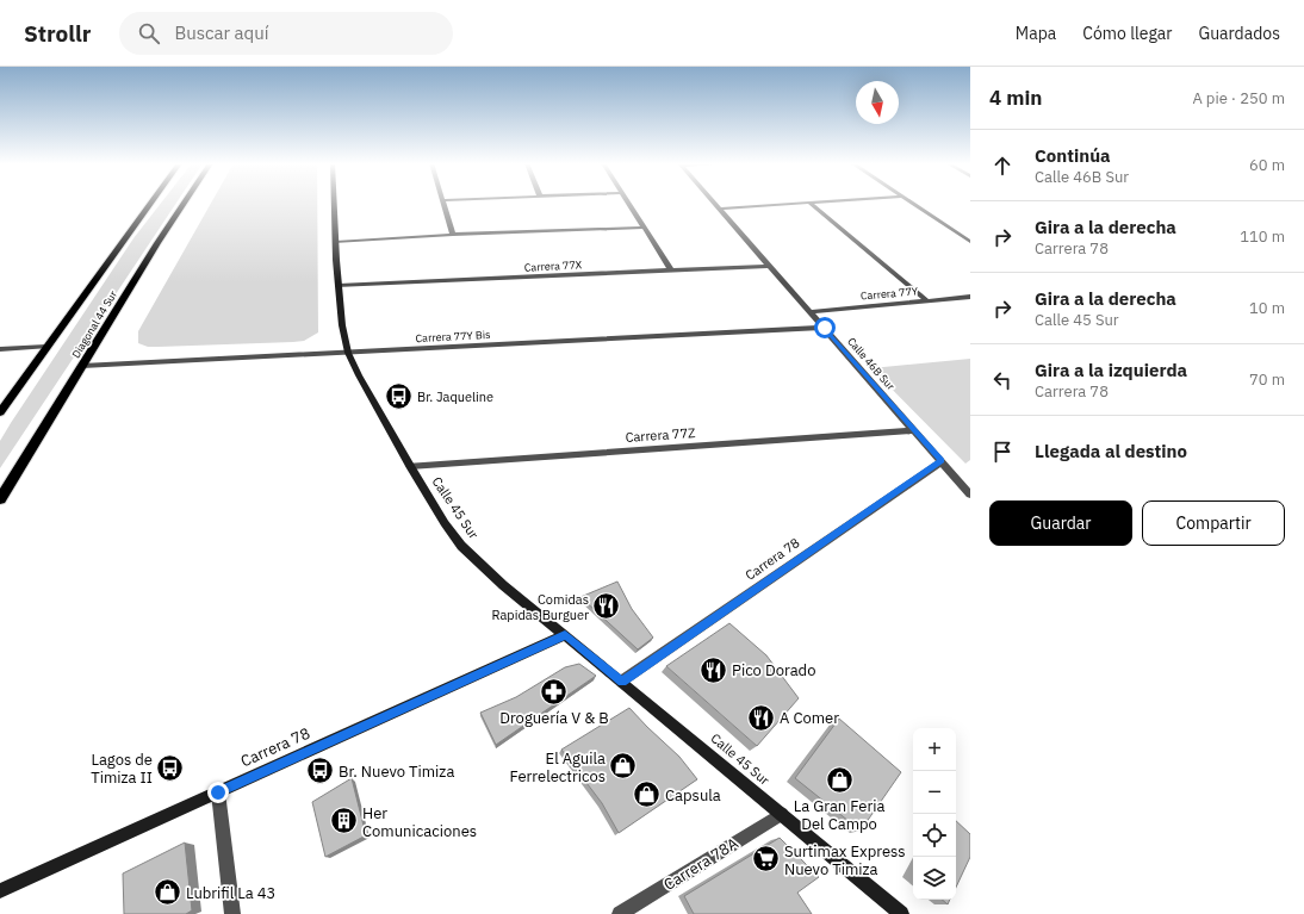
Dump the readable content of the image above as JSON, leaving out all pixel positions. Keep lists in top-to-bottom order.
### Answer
{
  "streets": {
    "main road": ["Diagonal 44 Sur"],
    "street": [
      "Carrera 77X",
      "Carrera 77Y",
      "Carrera 77Y Bis",
      "Calle 46B Sur",
      "Carrera 77Z",
      "Calle 45 Sur",
      "Carrera 78",
      "Carrera 78A"
    ]
  },
  "crossings": [
    ["Carrera 77X", "Calle 46B Sur"],
    ["Carrera 77X", "Calle 45 Sur"],
    ["Carrera 77Y", "Calle 46B Sur"],
    ["Diagonal 44 Sur", "Carrera 77Y Bis"],
    ["Carrera 77Y Bis", "Calle 46B Sur"],
    ["Carrera 77Y Bis", "Calle 45 Sur"],
    ["Calle 46B Sur", "Carrera 77Z"],
    ["Calle 46B Sur", "Carrera 78"],
    ["Carrera 77Z", "Calle 45 Sur"],
    ["Calle 45 Sur", "Carrera 78"],
    ["Calle 45 Sur", "Carrera 78A"]
  ],
  "places": {
    "bus stop": ["Br. Jaqueline", "Lagos de Timiza II", "Br. Nuevo Timiza"],
    "restaurant": ["Comidas Rapidas Burguer", "Pico Dorado", "A Comer"],
    "pharmacy": ["Droguería V & B"],
    "shop": [
      "El Aguila Ferrelectricos",
      "La Gran Feria Del Campo",
      "Capsula",
      "Lubrifil La 43"
    ],
    "building": ["Her Comunicaciones"],
    "supermarket": ["Surtimax Express Nuevo Timiza"]
  },
  "north": "bottom",
  "page": {
    "header": "Strollr",
    "search": "Buscar aquí",
    "nav": ["Mapa", "Cómo llegar", "Guardados"],
    "heading": ["4 min", "A pie · 250 m"],
    "list": [
      ["Continúa", "Calle 46B Sur", "60 m"],
      ["Gira a la derecha", "Carrera 78", "110 m"],
      ["Gira a la derecha", "Calle 45 Sur", "10 m"],
      ["Gira a la izquierda", "Carrera 78", "70 m"],
      "Llegada al destino"
    ],
    "buttons": ["Guardar", "Compartir"],
    "map_buttons": ["+", "−"]
  }
}
